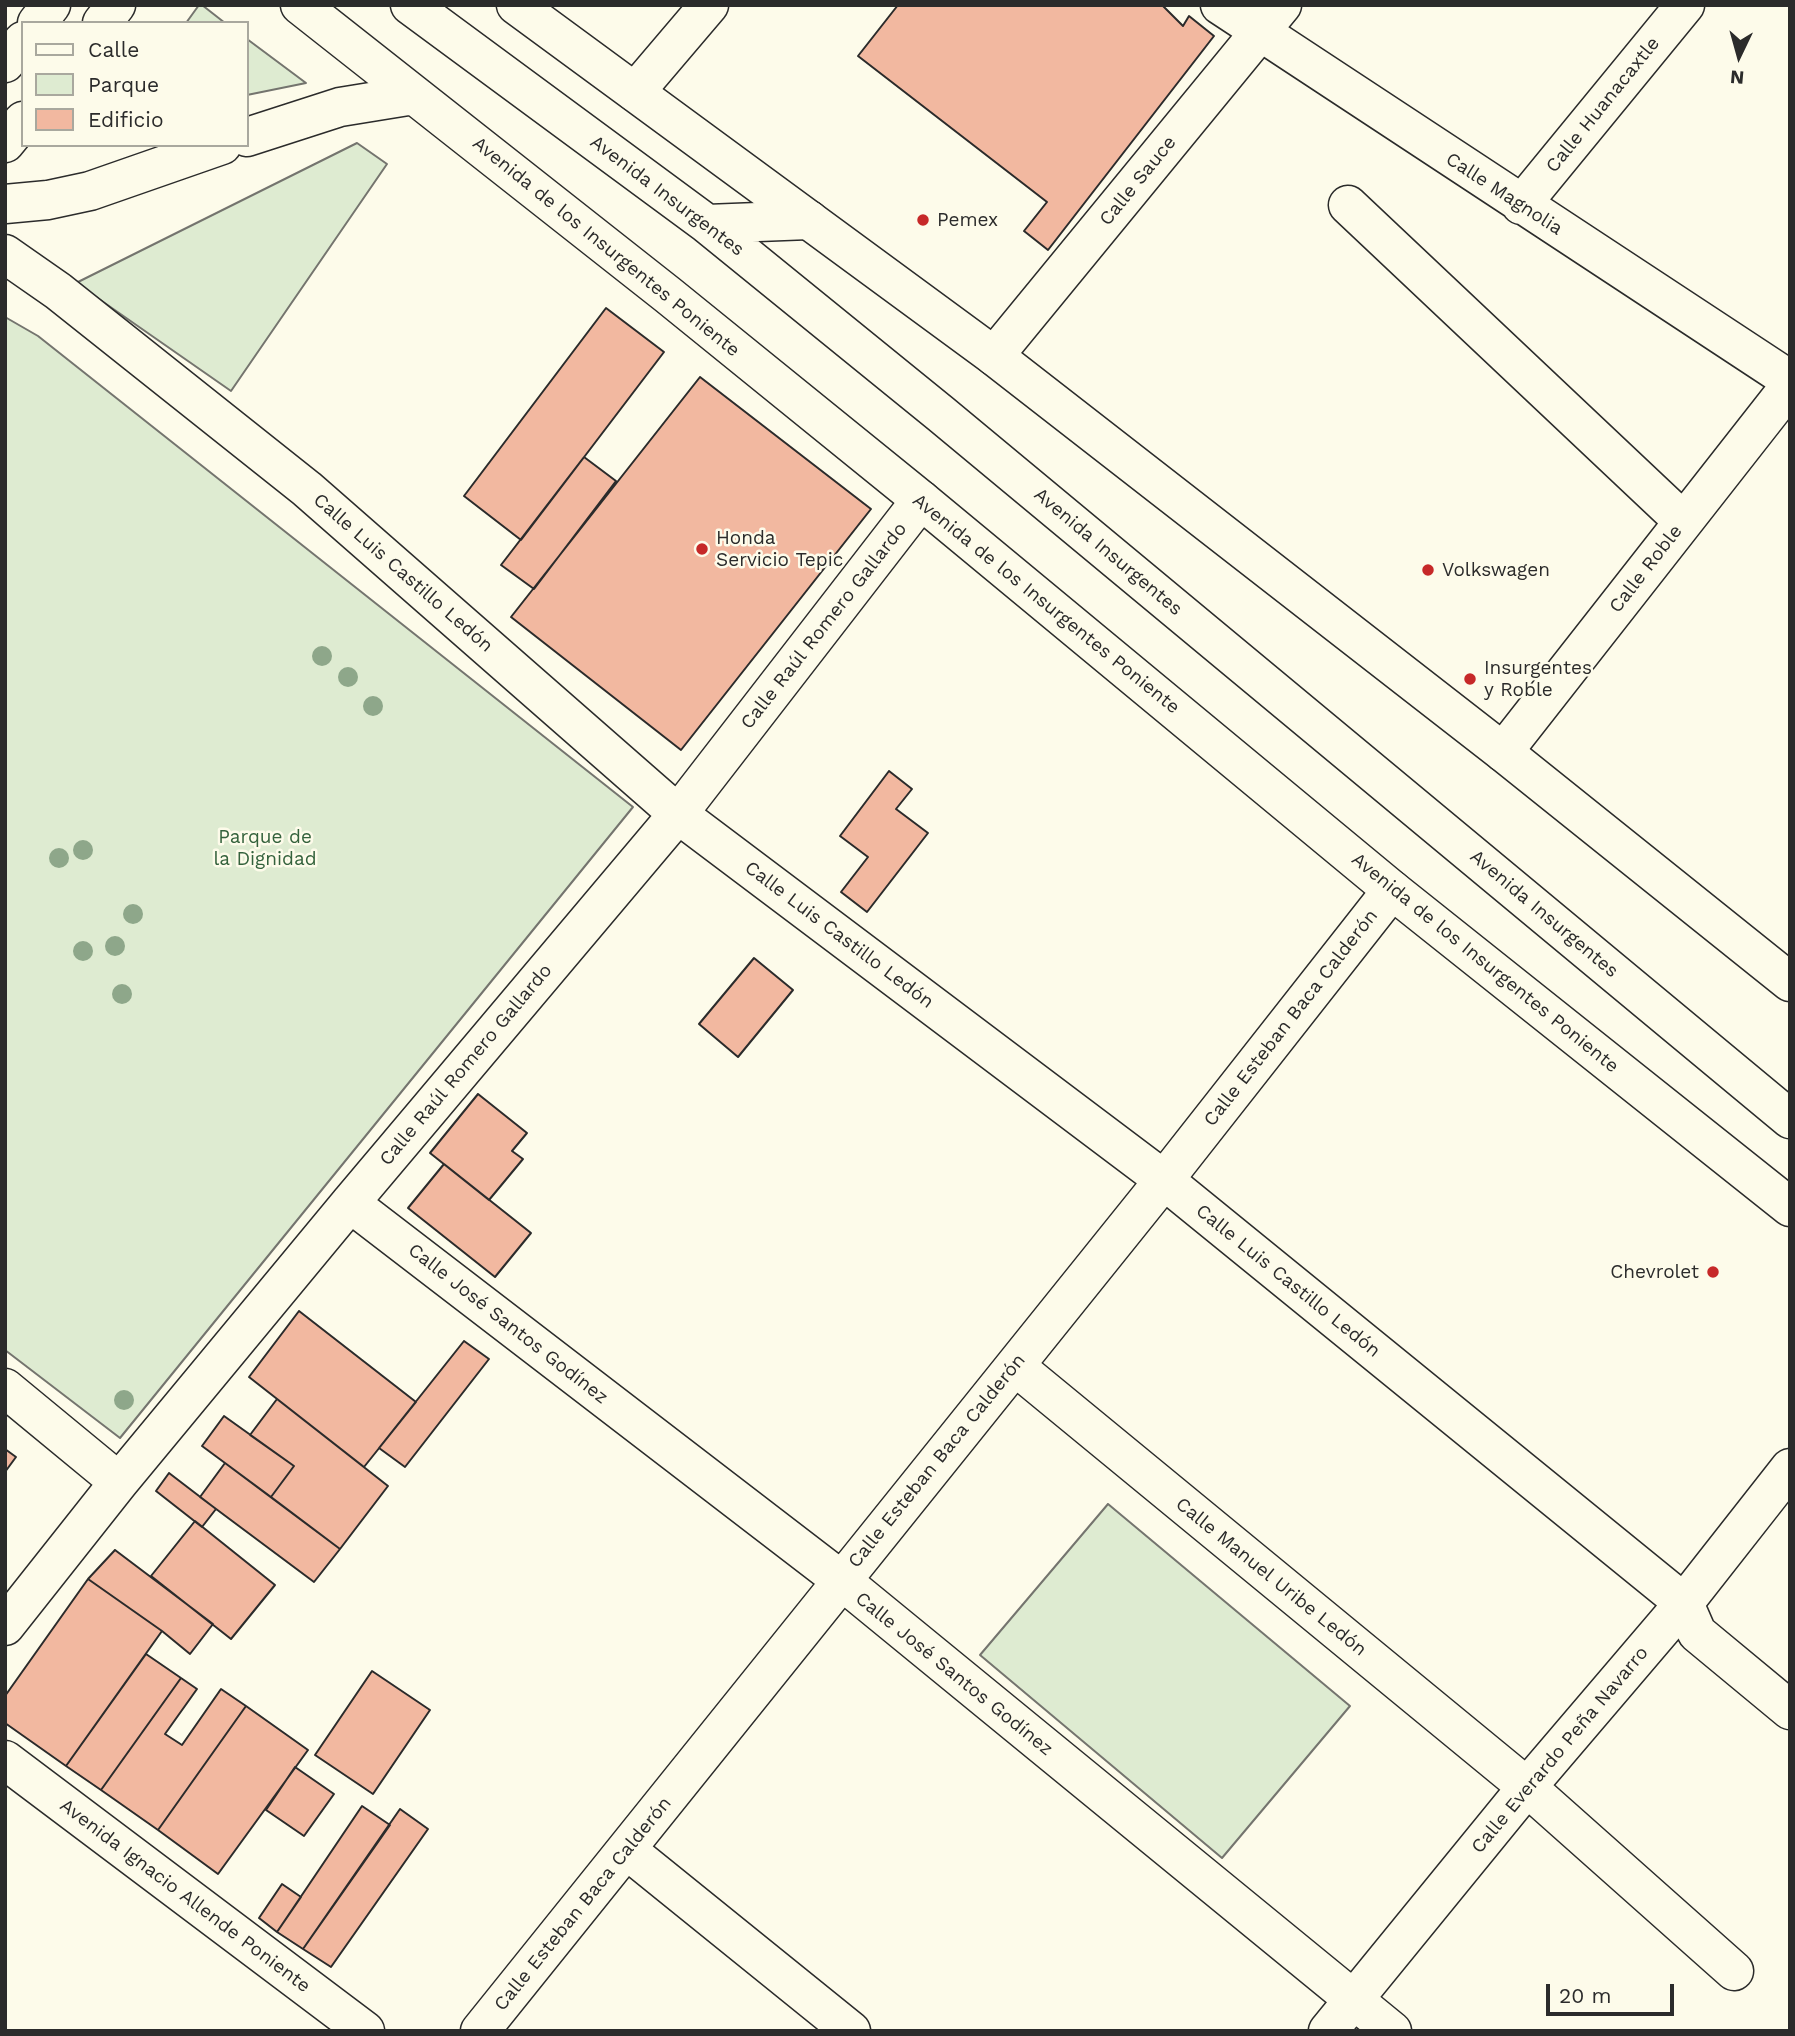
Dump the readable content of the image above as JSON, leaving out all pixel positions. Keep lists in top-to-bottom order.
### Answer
{
  "streets": {
    "main road": [
      "Calle Huanacaxtle",
      "Calle Sauce",
      "Calle Magnolia",
      "Avenida Insurgentes",
      "Avenida de los Insurgentes Poniente",
      "Calle Roble",
      "Calle Luis Castillo Ledón",
      "Calle Raúl Romero Gallardo",
      "Calle Esteban Baca Calderón",
      "Calle José Santos Godínez",
      "Calle Manuel Uribe Ledón",
      "Calle Everardo Peña Navarro",
      "Avenida Ignacio Allende Poniente"
    ]
  },
  "crossings": [
    ["Calle Huanacaxtle", "Calle Magnolia"],
    ["Calle Sauce", "Calle Magnolia"],
    ["Avenida de los Insurgentes Poniente", "Calle Raúl Romero Gallardo"],
    ["Avenida de los Insurgentes Poniente", "Calle Esteban Baca Calderón"],
    ["Calle Luis Castillo Ledón", "Calle Raúl Romero Gallardo"],
    ["Calle Luis Castillo Ledón", "Calle Esteban Baca Calderón"],
    ["Calle Luis Castillo Ledón", "Calle Everardo Peña Navarro"],
    ["Calle Raúl Romero Gallardo", "Calle José Santos Godínez"],
    ["Calle Esteban Baca Calderón", "Calle José Santos Godínez"],
    ["Calle Esteban Baca Calderón", "Calle Manuel Uribe Ledón"],
    ["Calle José Santos Godínez", "Calle Everardo Peña Navarro"],
    ["Calle Manuel Uribe Ledón", "Calle Everardo Peña Navarro"]
  ],
  "parks": ["Parque de la Dignidad"],
  "places": [
    "Pemex",
    "Honda Servicio Tepic",
    "Volkswagen",
    "Insurgentes y Roble",
    "Chevrolet"
  ],
  "legend": ["Calle", "Parque", "Edificio"],
  "scale_bar": "20 m",
  "north": "bottom"
}
